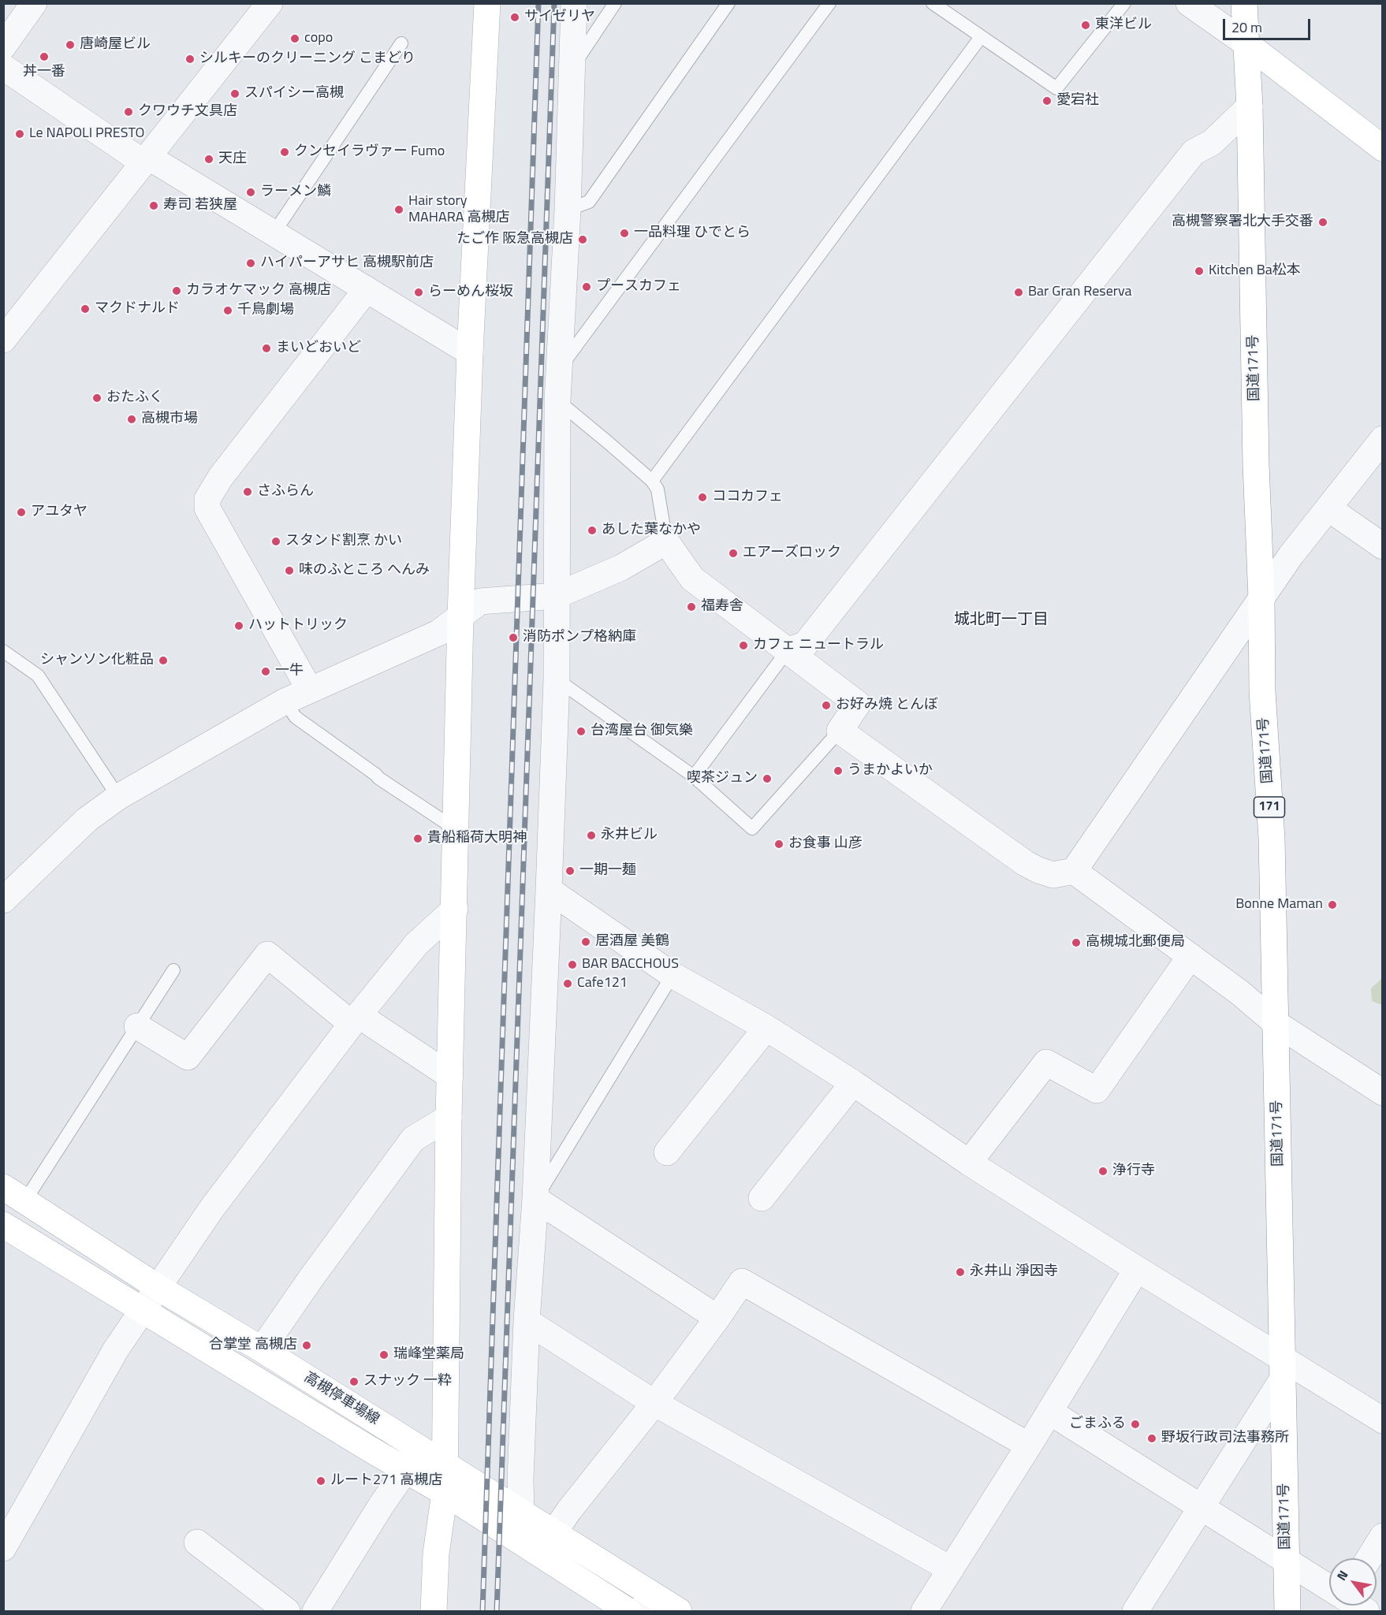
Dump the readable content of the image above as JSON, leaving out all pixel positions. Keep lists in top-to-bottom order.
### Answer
{
  "streets": {
    "main road": ["国道171号", "171", "高槻停車場線"]
  },
  "districts": ["城北町一丁目"],
  "places": [
    "サイゼリヤ",
    "東洋ビル",
    "copo",
    "唐崎屋ビル",
    "丼一番",
    "シルキーのクリーニング こまどり",
    "スパイシー高槻",
    "愛宕社",
    "クワウチ文具店",
    "Le NAPOLI PRESTO",
    "クンセイラヴァー Fumo",
    "天庄",
    "ラーメン鱗",
    "寿司 若狭屋",
    "Hair story MAHARA 高槻店",
    "高槻警察署北大手交番",
    "一品料理 ひでとら",
    "たご作 阪急高槻店",
    "ハイパーアサヒ 高槻駅前店",
    "Kitchen Ba松本",
    "プースカフェ",
    "カラオケマック 高槻店",
    "らーめん桜坂",
    "Bar Gran Reserva",
    "マクドナルド",
    "千鳥劇場",
    "まいどおいど",
    "おたふく",
    "高槻市場",
    "さふらん",
    "ココカフェ",
    "アユタヤ",
    "あした葉なかや",
    "スタンド割烹 かい",
    "エアーズロック",
    "味のふところ へんみ",
    "福寿舎",
    "ハットトリック",
    "消防ポンプ格納庫",
    "カフェ ニュートラル",
    "シャンソン化粧品",
    "一牛",
    "お好み焼 とんぼ",
    "台湾屋台 御気樂",
    "うまかよいか",
    "喫茶ジュン",
    "永井ビル",
    "貴船稲荷大明神",
    "お食事 山彦",
    "一期一麺",
    "Bonne Maman",
    "居酒屋 美鶴",
    "高槻城北郵便局",
    "BAR BACCHOUS",
    "Cafe121",
    "浄行寺",
    "永井山 淨因寺",
    "合掌堂 高槻店",
    "瑞峰堂薬局",
    "スナック 一粋",
    "ごまふる",
    "野坂行政司法事務所",
    "ルート271 高槻店"
  ],
  "scale_bar": "20 m",
  "north": "top left"
}
